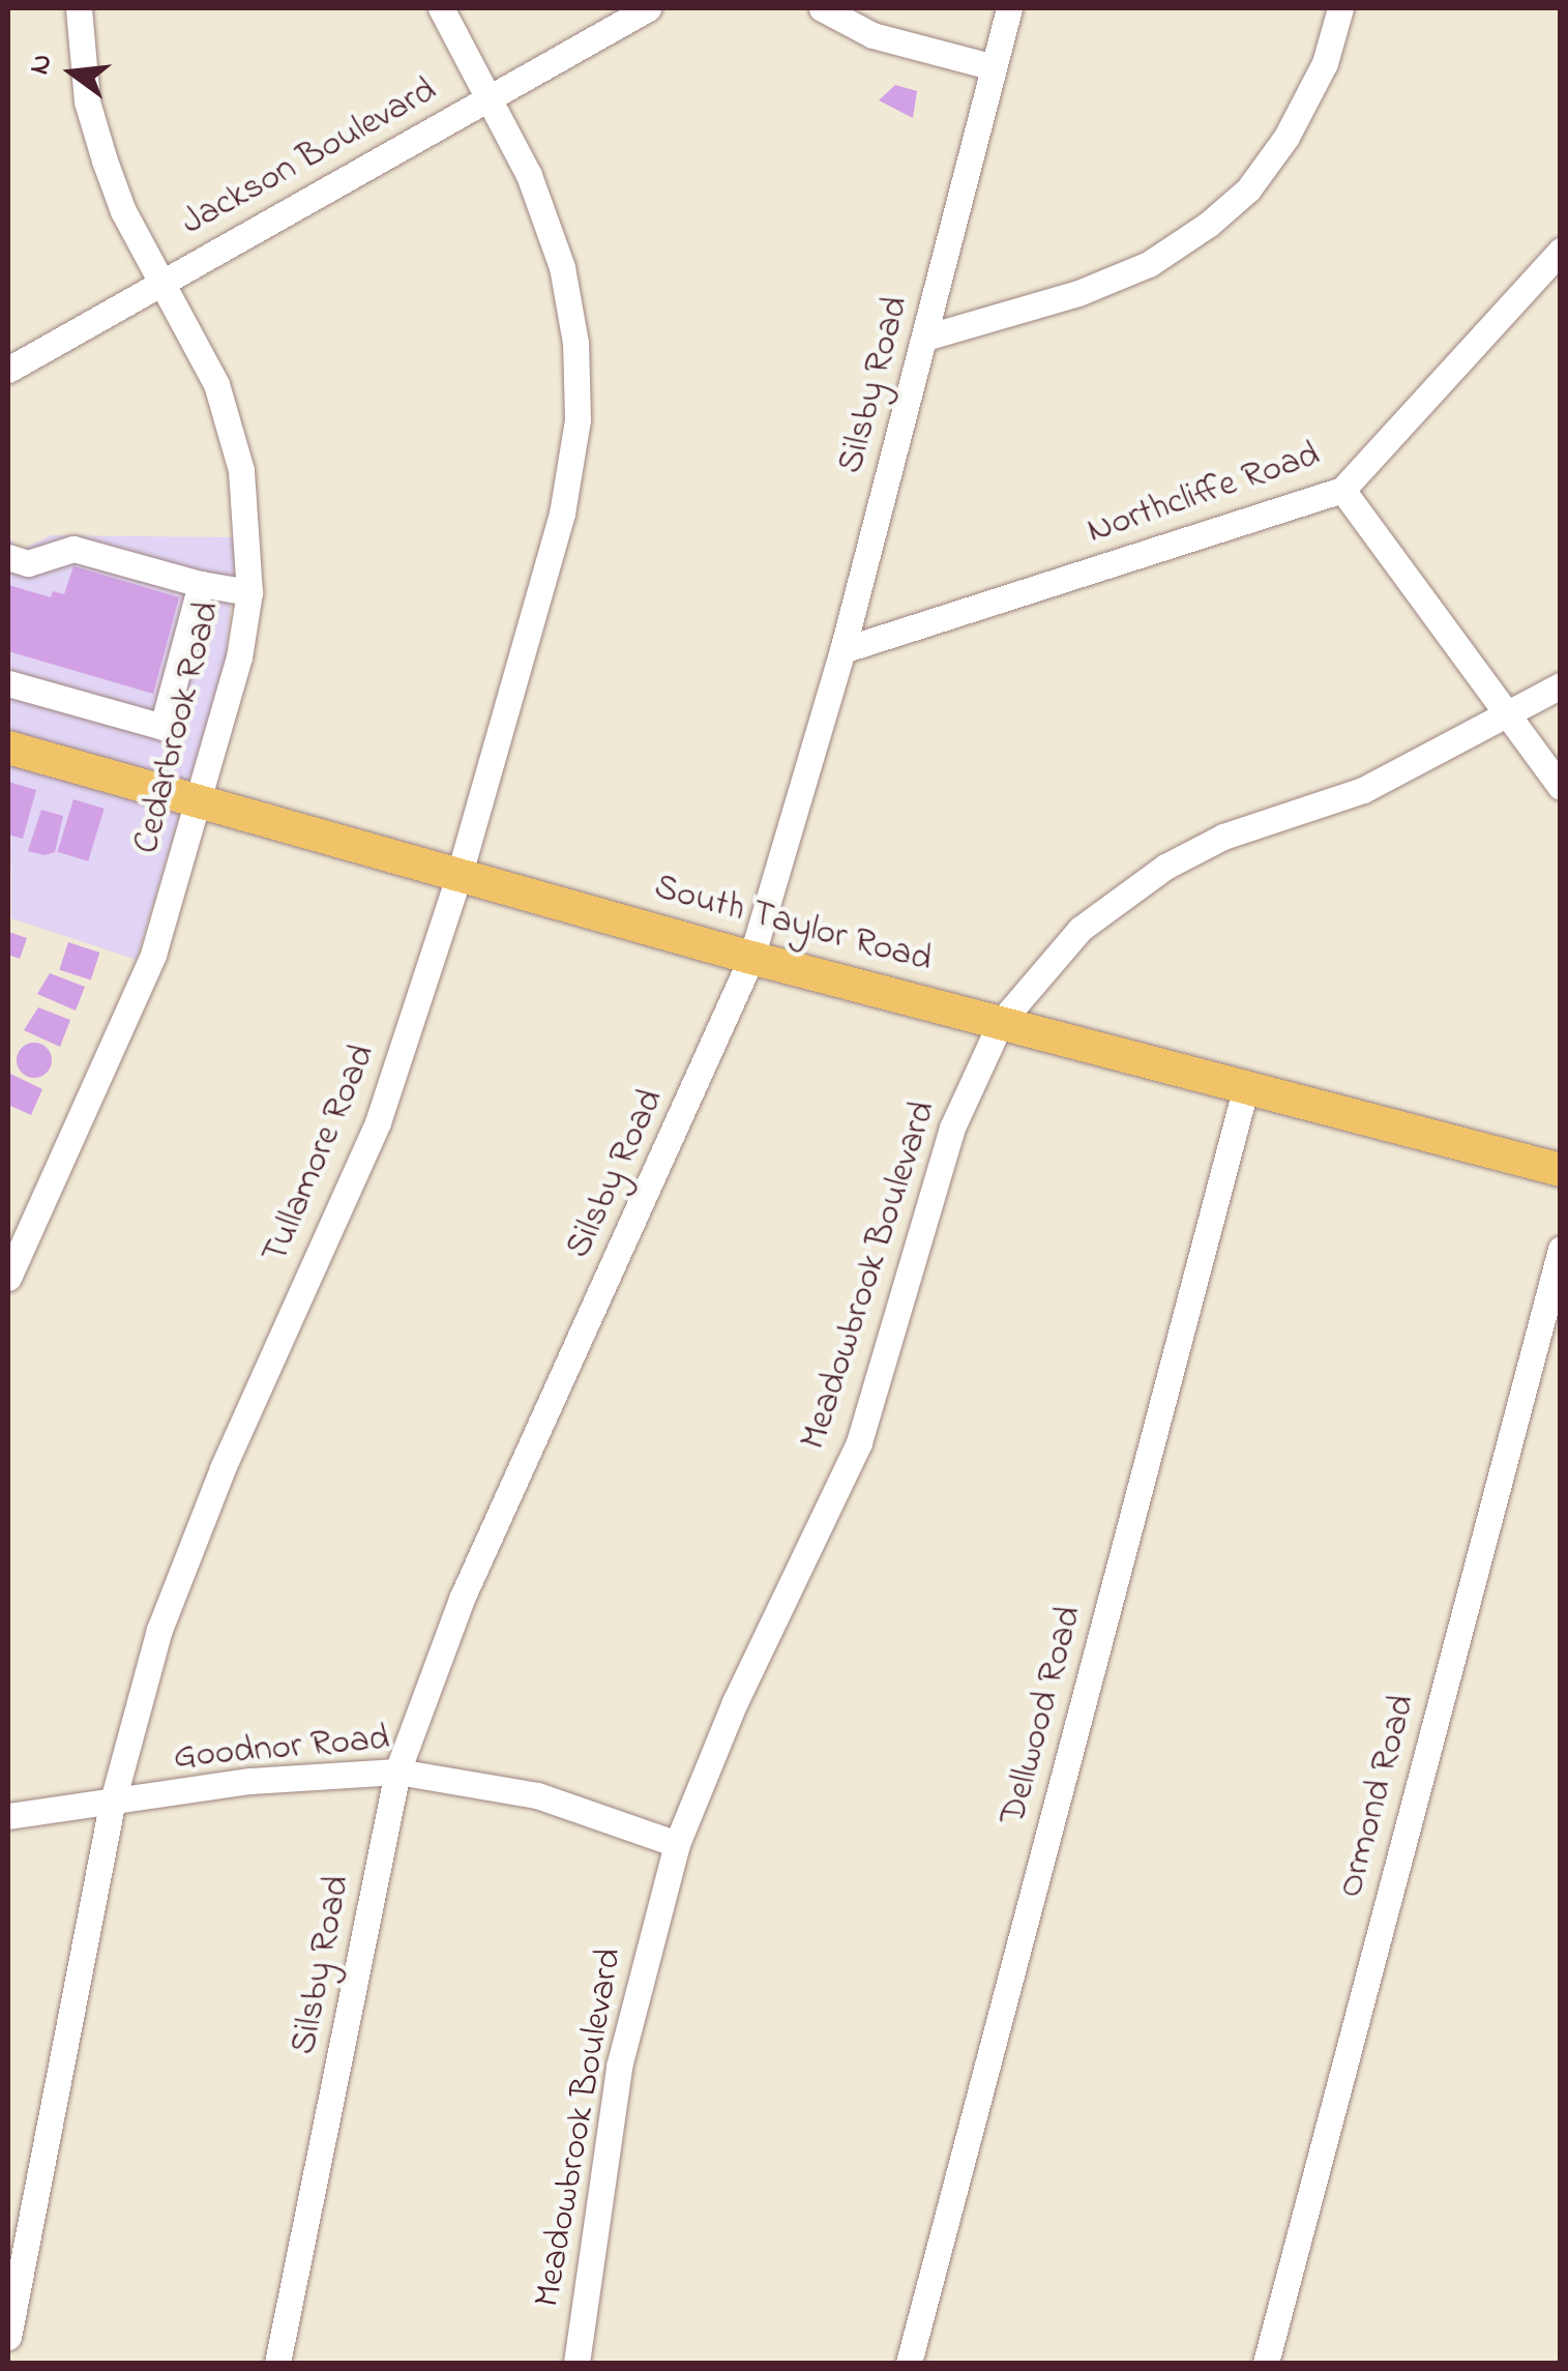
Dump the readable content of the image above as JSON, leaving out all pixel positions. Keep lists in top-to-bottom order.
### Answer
{
  "streets": {
    "main road": ["South Taylor Road"],
    "street": [
      "Jackson Boulevard",
      "Silsby Road",
      "Northcliffe Road",
      "Cedarbrook Road",
      "Tullamore Road",
      "Meadowbrook Boulevard",
      "Dellwood Road",
      "Goodnor Road",
      "Ormond Road"
    ]
  },
  "crossings": [
    ["Jackson Boulevard", "Cedarbrook Road"],
    ["Jackson Boulevard", "Tullamore Road"],
    ["Silsby Road", "Northcliffe Road"],
    ["Silsby Road", "South Taylor Road"],
    ["Silsby Road", "Goodnor Road"],
    ["Cedarbrook Road", "South Taylor Road"],
    ["South Taylor Road", "Tullamore Road"],
    ["South Taylor Road", "Meadowbrook Boulevard"],
    ["South Taylor Road", "Dellwood Road"],
    ["Tullamore Road", "Goodnor Road"],
    ["Meadowbrook Boulevard", "Goodnor Road"]
  ],
  "north": "left"
}
